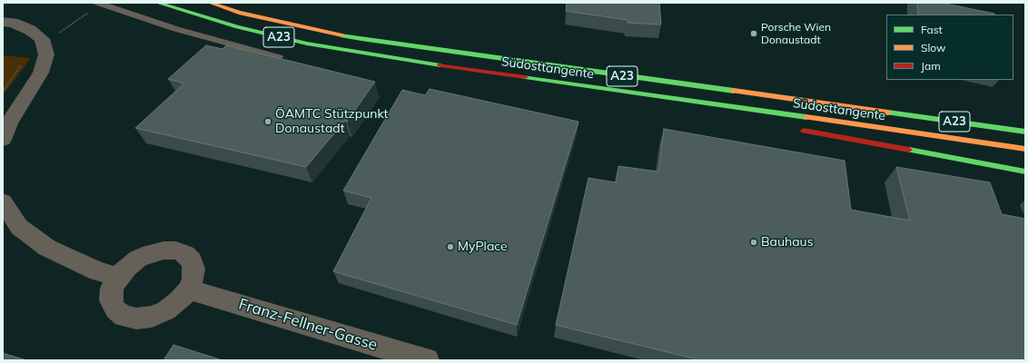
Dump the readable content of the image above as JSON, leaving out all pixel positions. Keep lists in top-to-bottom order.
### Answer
{
  "streets": {
    "highway": ["A23", "Südosttangente"],
    "street": ["Franz-Fellner-Gasse"]
  },
  "places": [
    "Porsche Wien Donaustadt",
    "ÖAMTC Stützpunkt Donaustadt",
    "Bauhaus",
    "MyPlace"
  ],
  "legend": ["Fast", "Slow", "Jam"]
}
